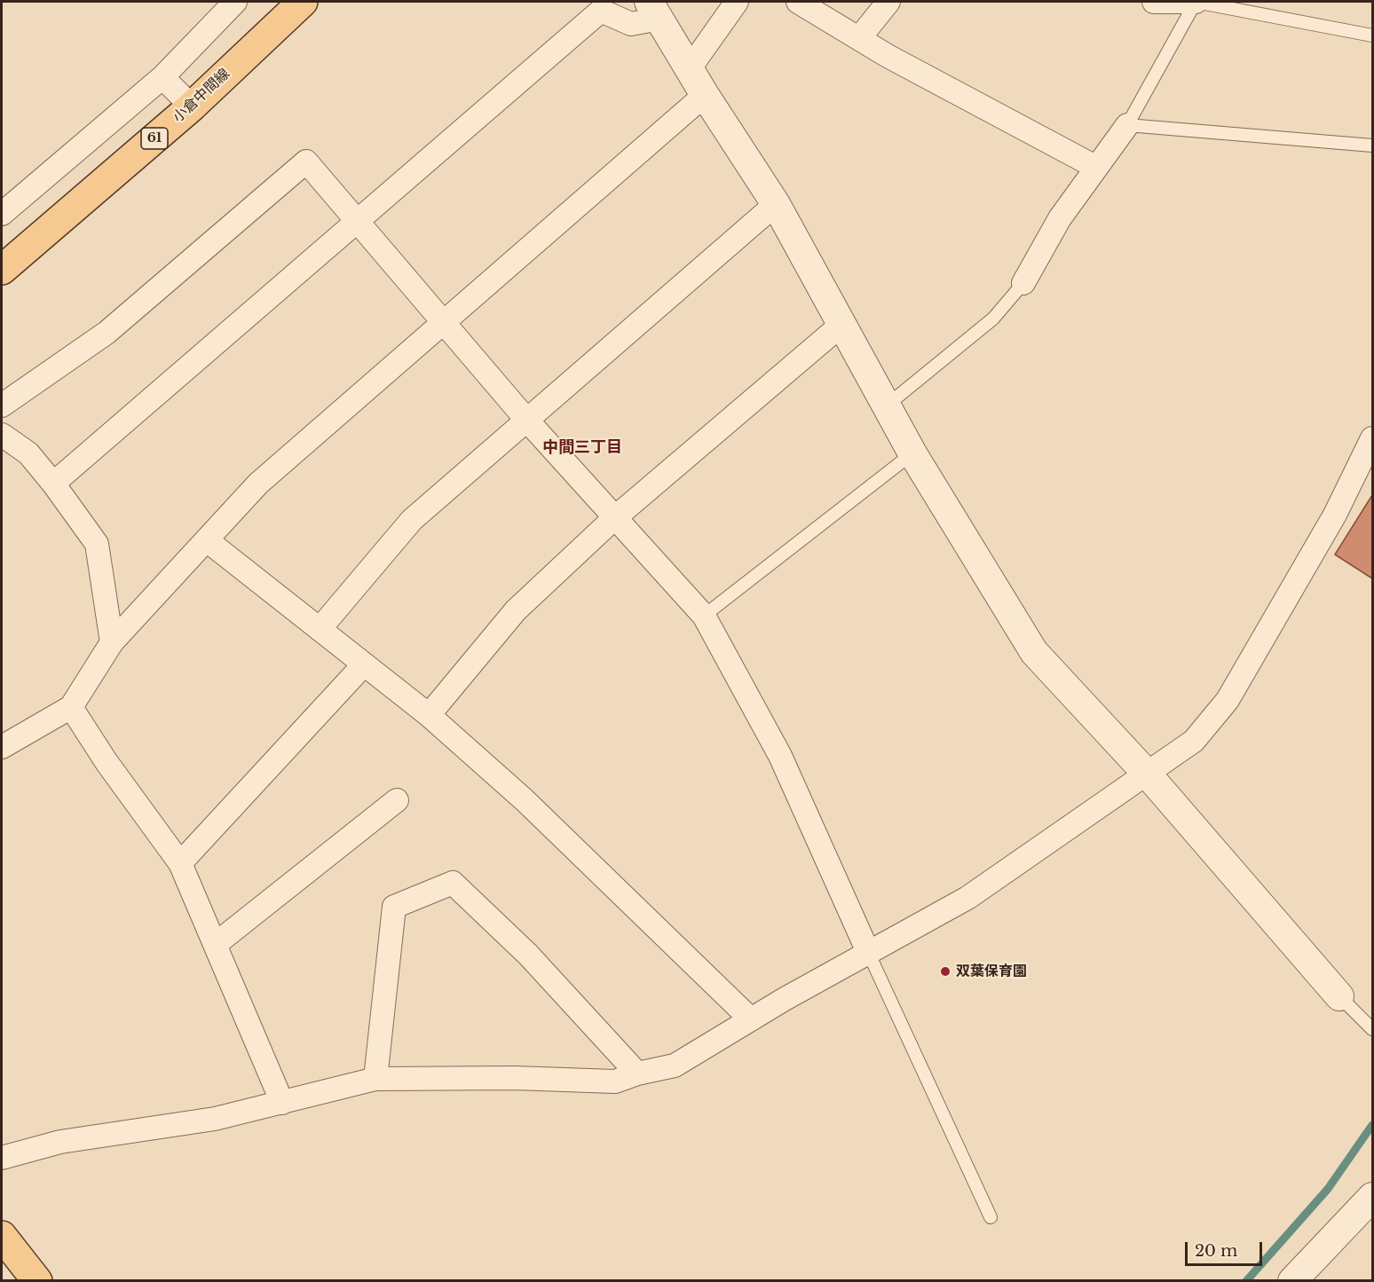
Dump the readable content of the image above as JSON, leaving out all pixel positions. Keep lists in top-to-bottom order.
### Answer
{
  "streets": {
    "main road": ["小倉中間線", "61"]
  },
  "districts": ["中間三丁目"],
  "places": ["双葉保育園"],
  "scale_bar": "20 m"
}
